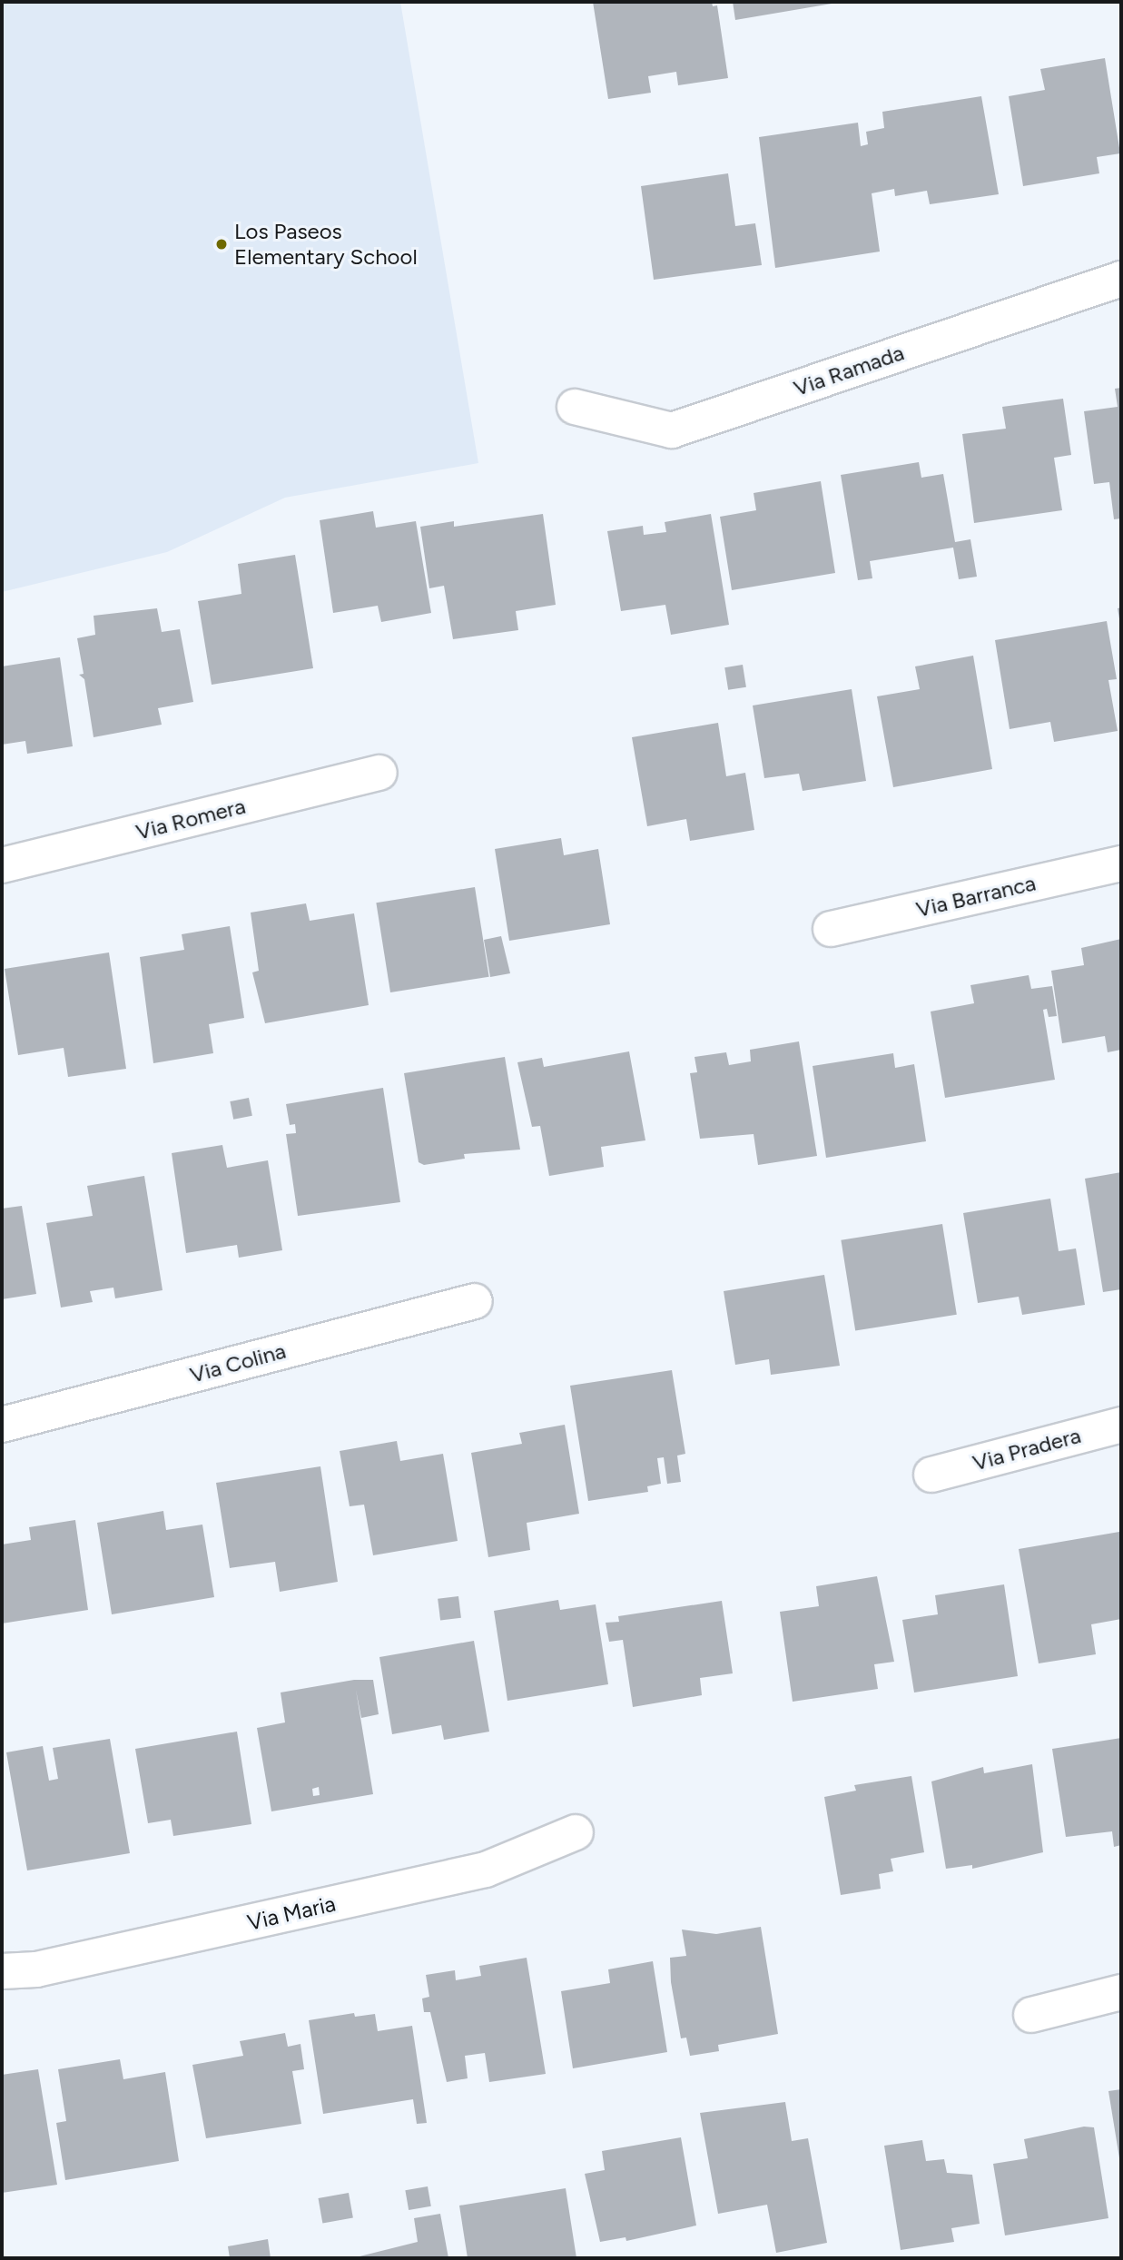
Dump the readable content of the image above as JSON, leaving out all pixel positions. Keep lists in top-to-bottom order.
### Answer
{
  "streets": {
    "street": [
      "Via Ramada",
      "Via Romera",
      "Via Barranca",
      "Via Colina",
      "Via Pradera",
      "Via Maria"
    ]
  },
  "places": ["Los Paseos Elementary School"]
}
